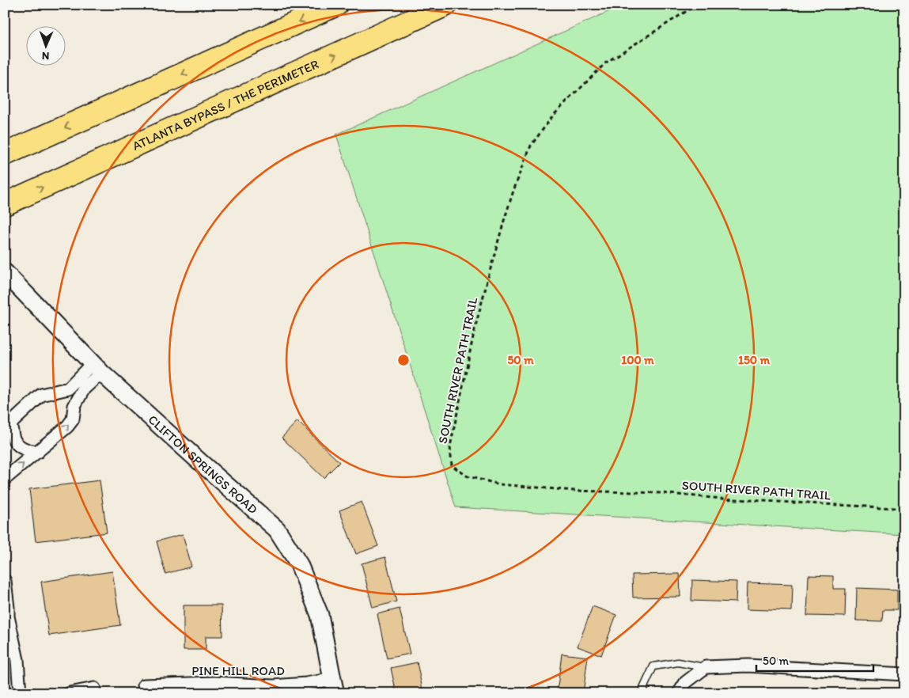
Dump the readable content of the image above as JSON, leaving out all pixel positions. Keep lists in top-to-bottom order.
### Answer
{
  "streets": {
    "highway": ["ATLANTA BYPASS / THE PERIMETER"],
    "street": ["CLIFTON SPRINGS ROAD", "PINE HILL ROAD"],
    "path": ["SOUTH RIVER PATH TRAIL"]
  },
  "crossings": [
    ["CLIFTON SPRINGS ROAD", "PINE HILL ROAD"]
  ],
  "scale_bar": "50 m",
  "north": "bottom",
  "rings": ["50 m", "100 m", "150 m"]
}
